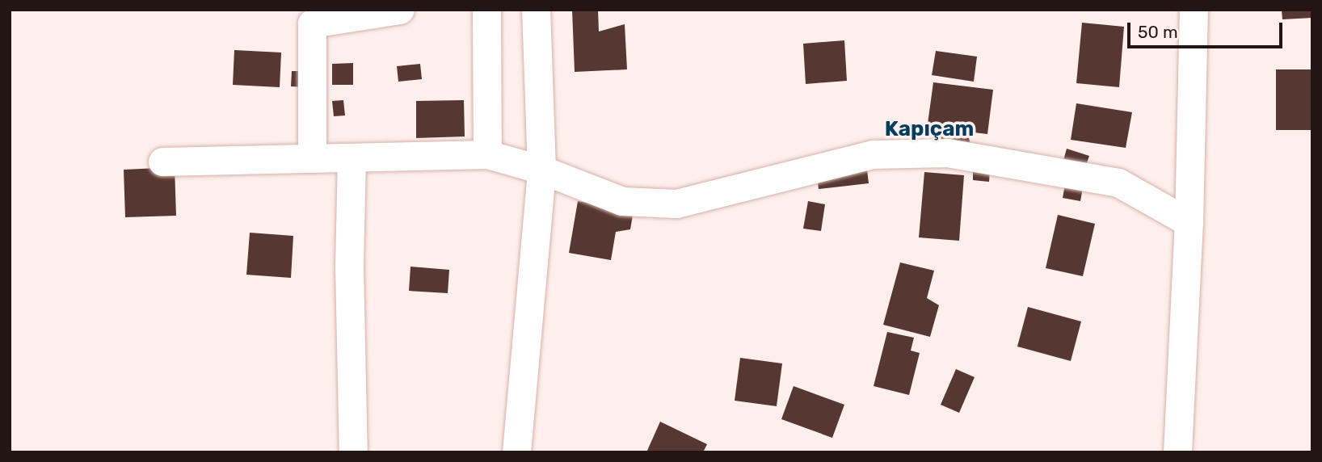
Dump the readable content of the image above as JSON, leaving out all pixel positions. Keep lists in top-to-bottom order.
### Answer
{
  "districts": ["Kapıçam"],
  "scale_bar": "50 m"
}
